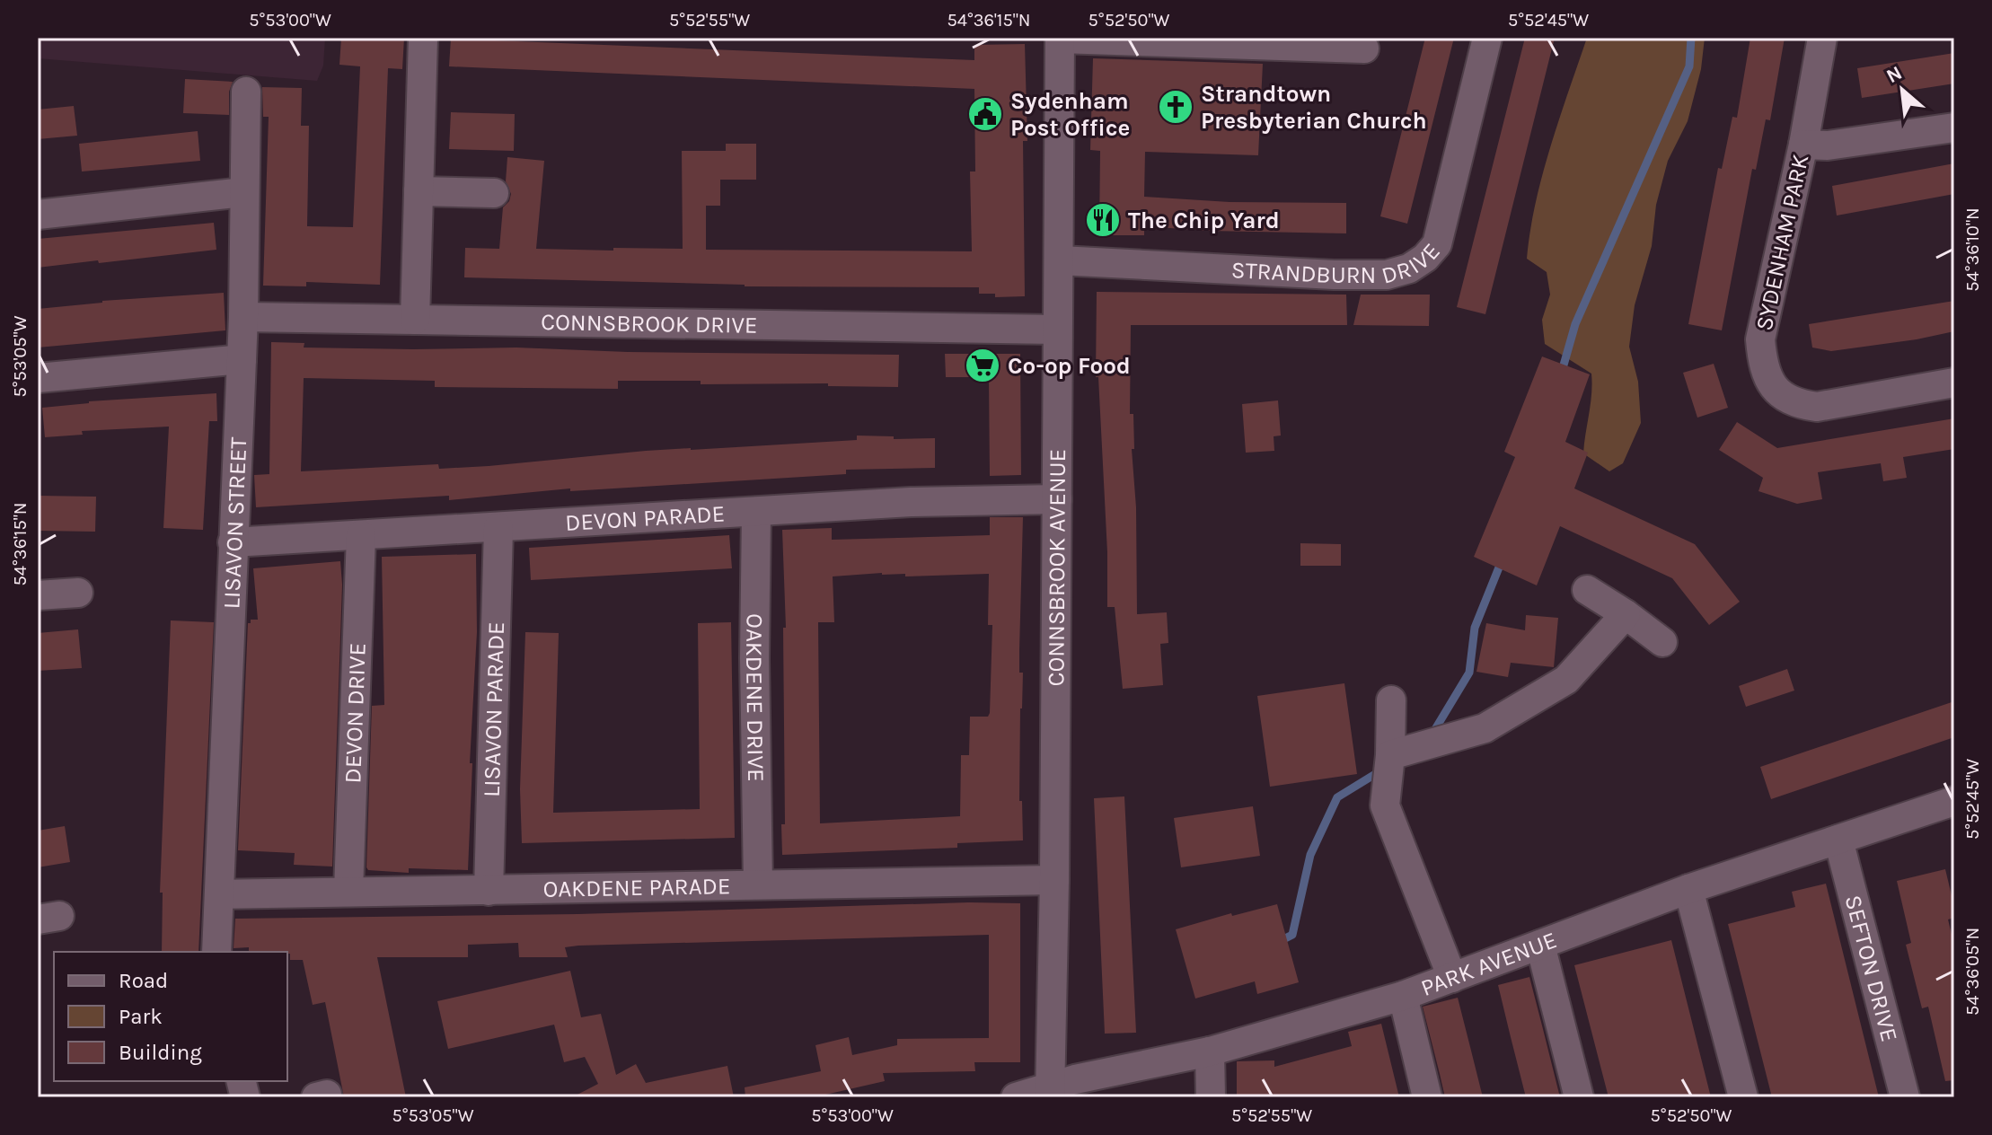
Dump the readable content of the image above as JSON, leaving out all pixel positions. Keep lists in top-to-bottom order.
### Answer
{
  "streets": {
    "street": [
      "SYDENHAM PARK",
      "STRANDBURN DRIVE",
      "CONNSBROOK DRIVE",
      "DEVON PARADE",
      "LISAVON STREET",
      "CONNSBROOK AVENUE",
      "OAKDENE DRIVE",
      "LISAVON PARADE",
      "DEVON DRIVE",
      "OAKDENE PARADE",
      "PARK AVENUE",
      "SEFTON DRIVE"
    ]
  },
  "crossings": [
    ["STRANDBURN DRIVE", "CONNSBROOK AVENUE"],
    ["CONNSBROOK DRIVE", "LISAVON STREET"],
    ["CONNSBROOK DRIVE", "CONNSBROOK AVENUE"],
    ["DEVON PARADE", "LISAVON STREET"],
    ["DEVON PARADE", "CONNSBROOK AVENUE"],
    ["DEVON PARADE", "OAKDENE DRIVE"],
    ["DEVON PARADE", "LISAVON PARADE"],
    ["DEVON PARADE", "DEVON DRIVE"],
    ["LISAVON STREET", "OAKDENE PARADE"],
    ["CONNSBROOK AVENUE", "OAKDENE PARADE"],
    ["CONNSBROOK AVENUE", "PARK AVENUE"],
    ["OAKDENE DRIVE", "OAKDENE PARADE"],
    ["LISAVON PARADE", "OAKDENE PARADE"],
    ["DEVON DRIVE", "OAKDENE PARADE"],
    ["PARK AVENUE", "SEFTON DRIVE"]
  ],
  "places": {
    "church": ["Strandtown Presbyterian Church"],
    "public building": ["Sydenham Post Office"],
    "restaurant": ["The Chip Yard"],
    "supermarket": ["Co-op Food"]
  },
  "legend": ["Road", "Park", "Building"],
  "north": "top left",
  "coordinates": [
    "5°53'00\"W",
    "5°52'55\"W",
    "54°36'15\"N",
    "5°52'50\"W",
    "5°52'45\"W",
    "54°36'10\"N",
    "5°53'05\"W",
    "54°36'05\"N"
  ]
}
